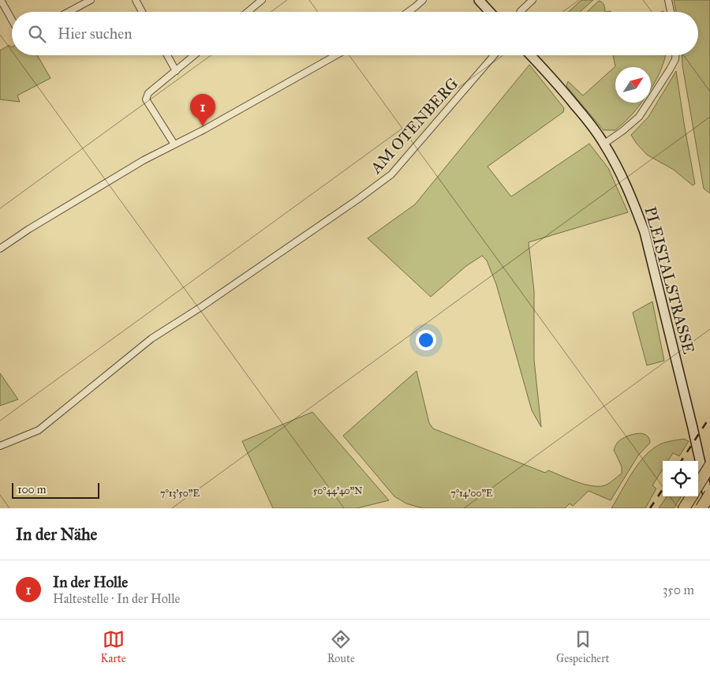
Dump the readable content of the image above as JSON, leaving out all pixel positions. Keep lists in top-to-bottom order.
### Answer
{
  "streets": {
    "main road": ["PLEISTALSTRASSE"],
    "street": ["AM OTENBERG"]
  },
  "scale_bar": "100 m",
  "north": "top right",
  "page": {
    "search": "Hier suchen",
    "pins": "1",
    "scale": "100 m",
    "heading": "In der Nähe",
    "list": [
      {
        "mark": "1",
        "name": "In der Holle",
        "note": "Haltestelle · In der Holle",
        "value": "350 m"
      }
    ],
    "nav": ["Karte", "Route", "Gespeichert"]
  },
  "coordinates": ["50°44'40\"N", "7°13'50\"E", "7°14'00\"E"]
}
